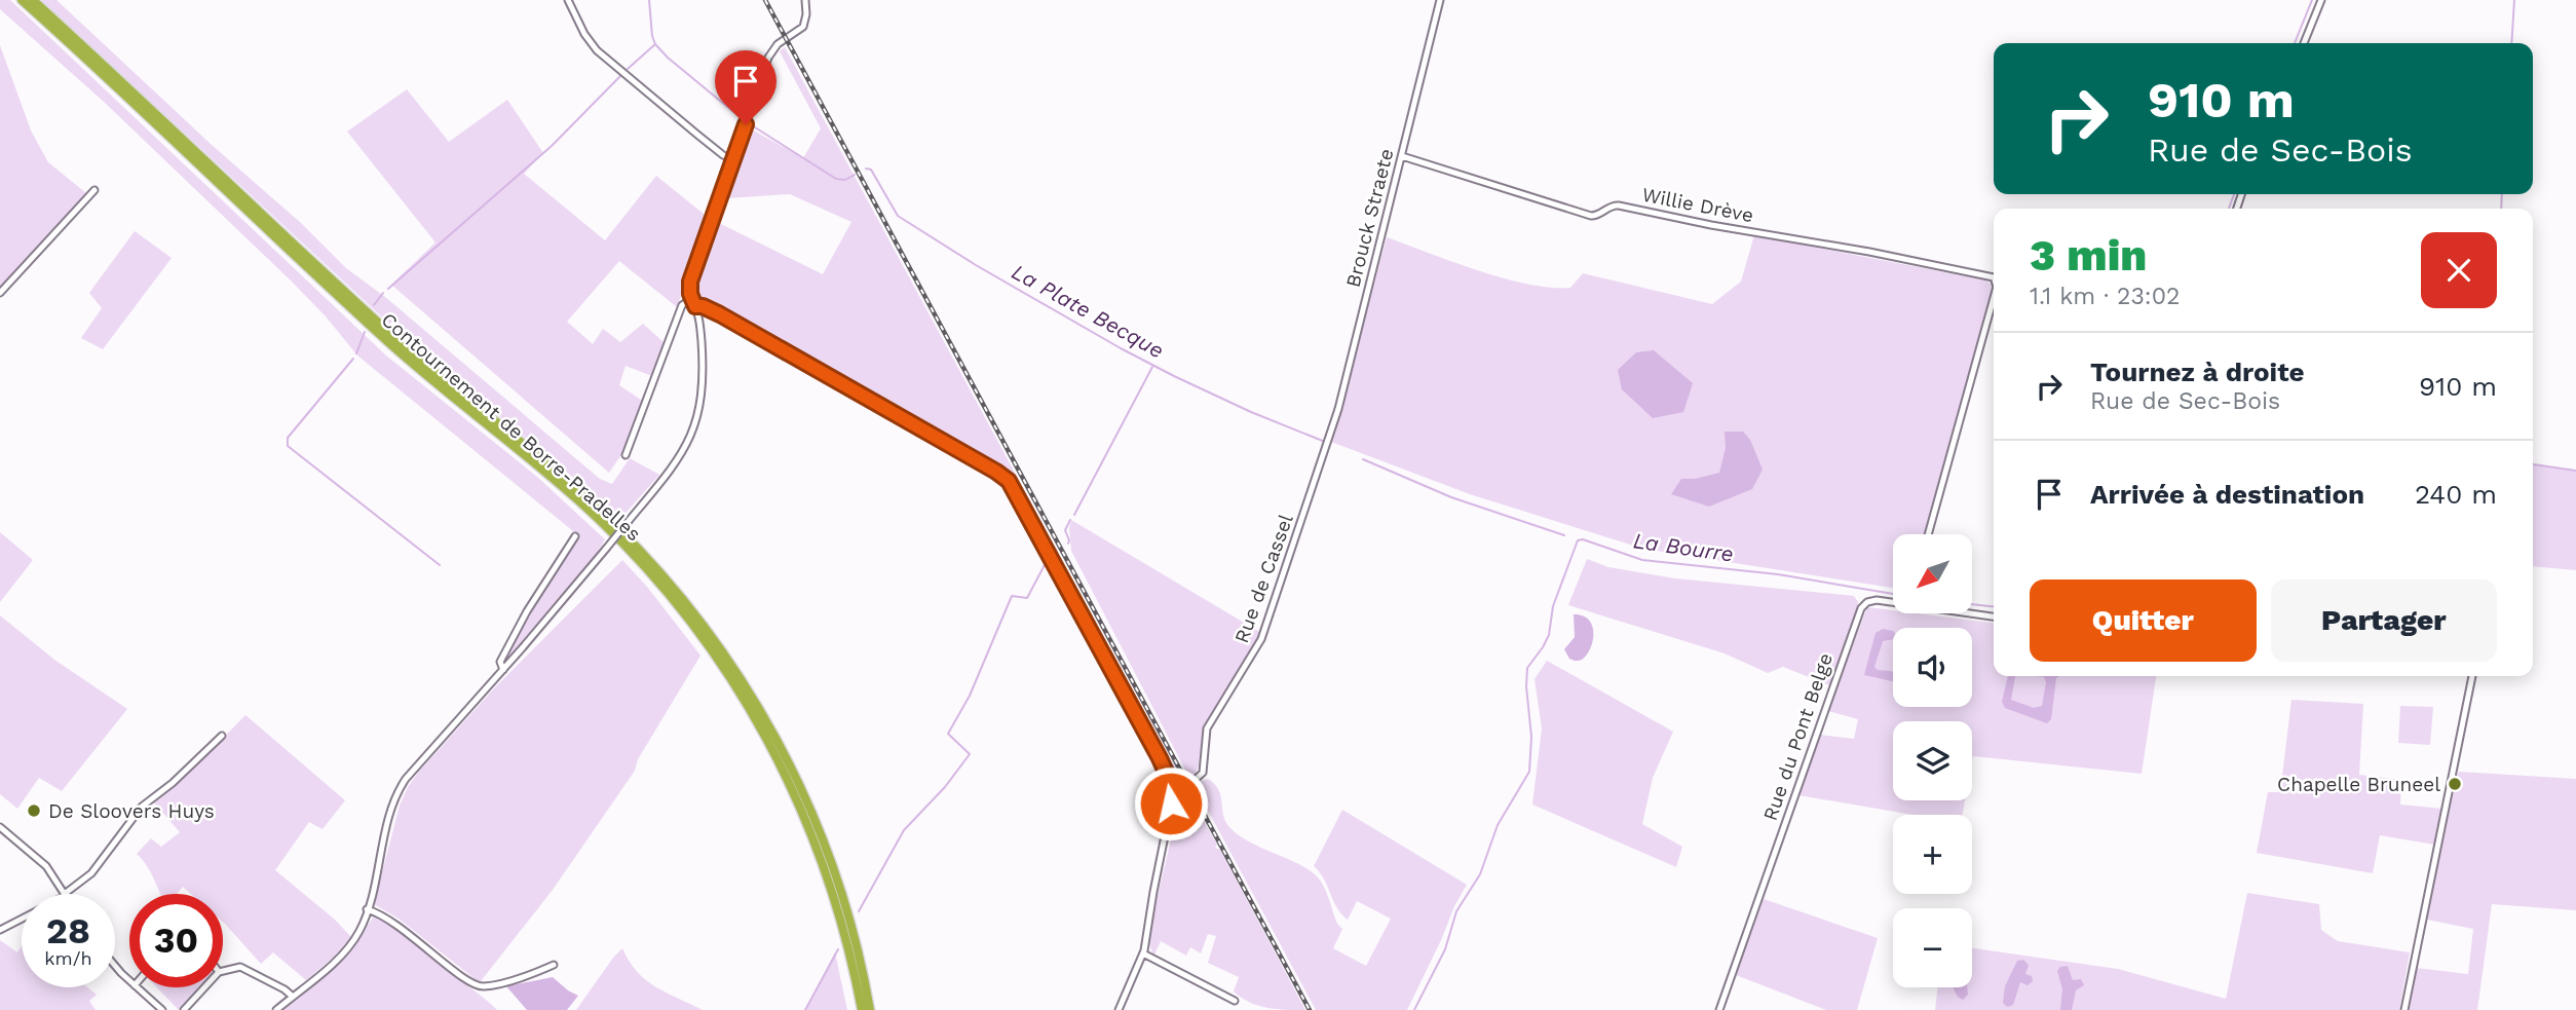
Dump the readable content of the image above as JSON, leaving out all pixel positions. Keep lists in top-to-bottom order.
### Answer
{
  "streets": {
    "highway": ["Contournement de Borre-Pradelles"],
    "street": [
      "Willie Drève",
      "Brouck Straete",
      "Rue de Cassel",
      "Rue du Pont Belge"
    ]
  },
  "crossings": [
    ["Willie Drève", "Brouck Straete"],
    ["Brouck Straete", "Rue de Cassel"]
  ],
  "water": ["La Plate Becque", "La Bourre"],
  "places": ["Chapelle Bruneel", "De Sloovers Huys"],
  "north": "bottom left",
  "page": {
    "turn": ["910 m", "Rue de Sec-Bois"],
    "heading": ["3 min", "1.1 km · 23:02"],
    "list": [
      {
        "name": "Tournez à droite",
        "note": "Rue de Sec-Bois",
        "value": "910 m"
      },
      {
        "name": "Arrivée à destination",
        "value": "240 m"
      }
    ],
    "map_buttons": ["+", "−"],
    "buttons": ["Quitter", "Partager"],
    "speed": "28 km/h",
    "limit": "30"
  }
}
